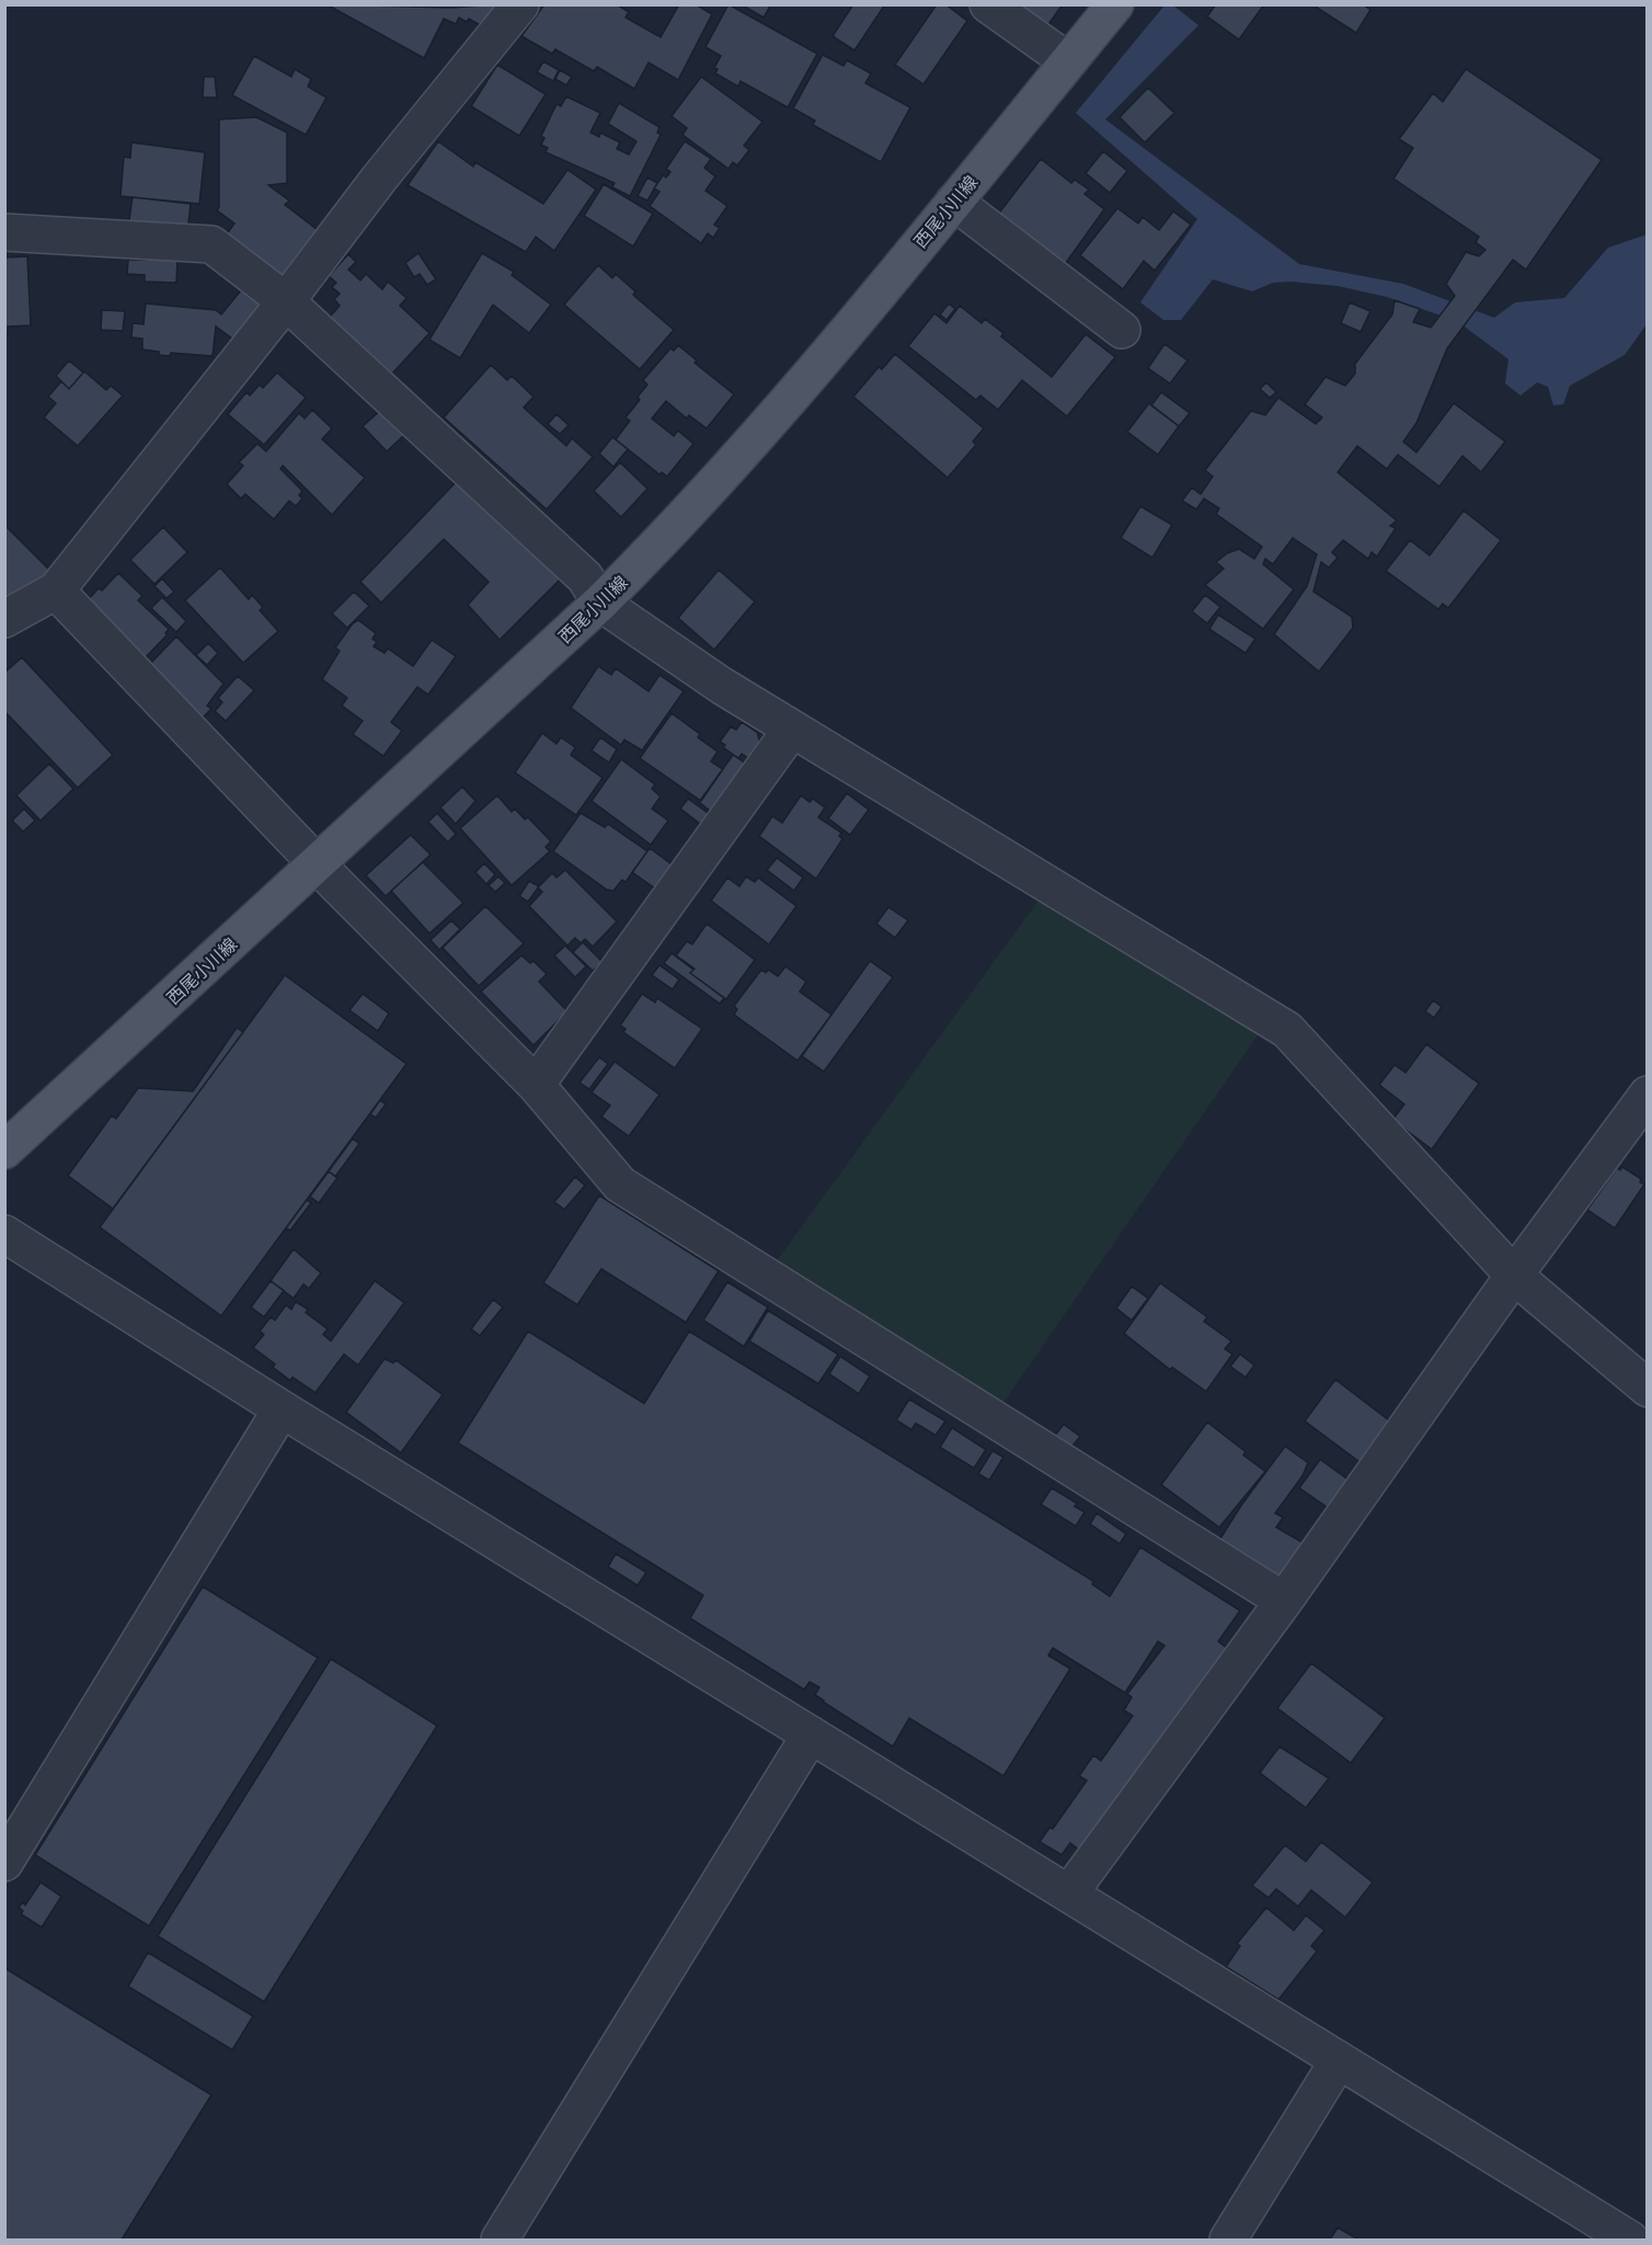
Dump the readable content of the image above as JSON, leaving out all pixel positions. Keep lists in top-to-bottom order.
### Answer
{
  "streets": {
    "main road": ["西尾小川線"]
  }
}
